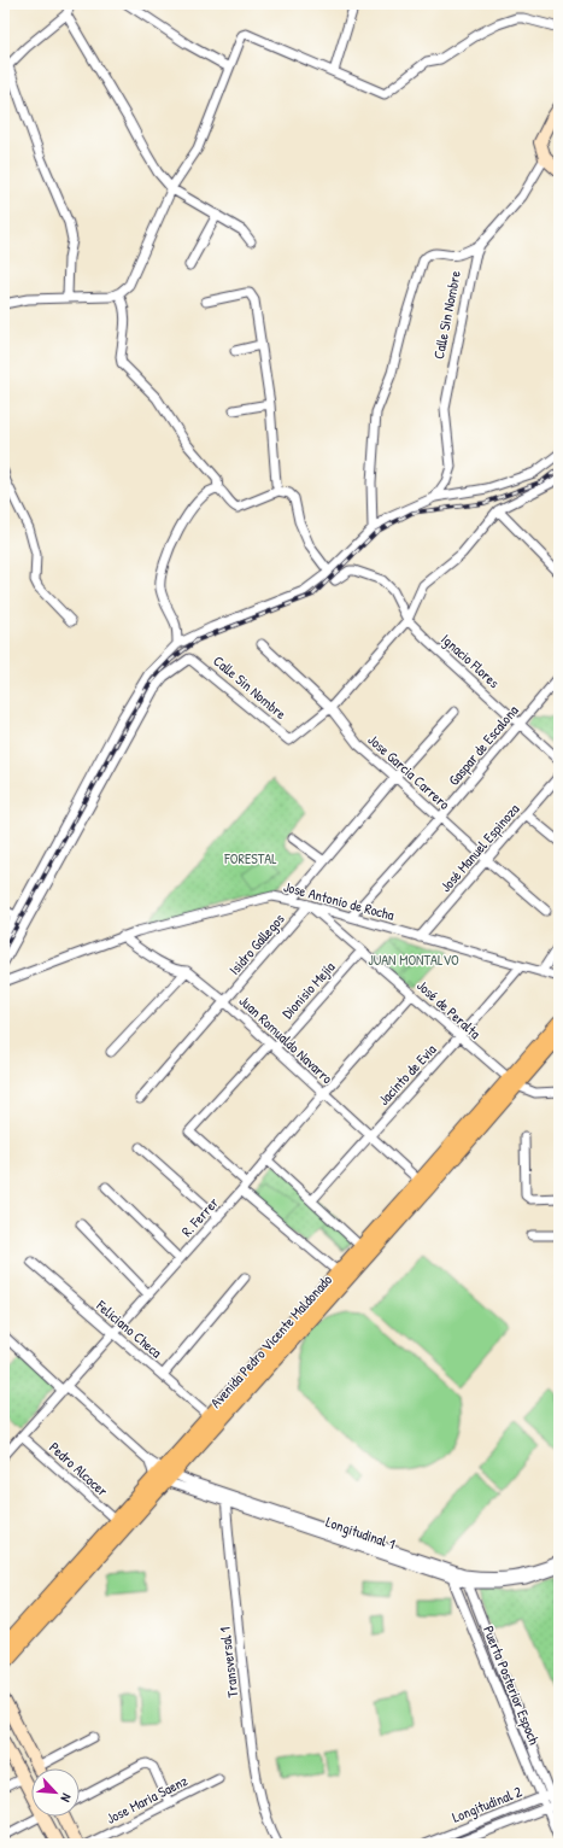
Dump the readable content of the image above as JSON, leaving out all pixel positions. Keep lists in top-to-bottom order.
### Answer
{
  "streets": {
    "main road": ["Avenida Pedro Vicente Maldonado"],
    "street": [
      "Calle Sin Nombre",
      "Ignacio Flores",
      "Gaspar de Escalona",
      "Jose Garcia Carrero",
      "José Manuel Espinoza",
      "Jose Antonio de Rocha",
      "Isidro Gallegos",
      "Dionisio Mejía",
      "José de Peralta",
      "Juan Romualdo Navarro",
      "Jacinto de Evia",
      "R. Ferrer",
      "Feliciano Checa",
      "Pedro Alcocer",
      "Longitudinal 1",
      "Transversal 1",
      "Puerta Posterior Espoch",
      "Jose Maria Saenz",
      "Longitudinal 2"
    ]
  },
  "crossings": [
    ["Calle Sin Nombre", "Jose Garcia Carrero"],
    ["Ignacio Flores", "Gaspar de Escalona"],
    ["Gaspar de Escalona", "Jose Garcia Carrero"],
    ["Gaspar de Escalona", "Jose Antonio de Rocha"],
    ["Jose Garcia Carrero", "José Manuel Espinoza"],
    ["José Manuel Espinoza", "Jose Antonio de Rocha"],
    ["Jose Antonio de Rocha", "Isidro Gallegos"],
    ["Jose Antonio de Rocha", "José de Peralta"],
    ["Jose Antonio de Rocha", "Juan Romualdo Navarro"],
    ["Jose Antonio de Rocha", "Jacinto de Evia"],
    ["Isidro Gallegos", "José de Peralta"],
    ["Isidro Gallegos", "Juan Romualdo Navarro"],
    ["Dionisio Mejía", "José de Peralta"],
    ["Dionisio Mejía", "Juan Romualdo Navarro"],
    ["Dionisio Mejía", "R. Ferrer"],
    ["José de Peralta", "Jacinto de Evia"],
    ["José de Peralta", "R. Ferrer"],
    ["José de Peralta", "Avenida Pedro Vicente Maldonado"],
    ["Juan Romualdo Navarro", "Jacinto de Evia"],
    ["Juan Romualdo Navarro", "R. Ferrer"],
    ["Juan Romualdo Navarro", "Avenida Pedro Vicente Maldonado"],
    ["R. Ferrer", "Feliciano Checa"],
    ["R. Ferrer", "Pedro Alcocer"],
    ["Feliciano Checa", "Avenida Pedro Vicente Maldonado"],
    ["Avenida Pedro Vicente Maldonado", "Pedro Alcocer"],
    ["Avenida Pedro Vicente Maldonado", "Longitudinal 1"],
    ["Longitudinal 1", "Transversal 1"],
    ["Longitudinal 1", "Puerta Posterior Espoch"],
    ["Puerta Posterior Espoch", "Longitudinal 2"]
  ],
  "parks": ["FORESTAL", "JUAN MONTALVO"],
  "north": "bottom right"
}
